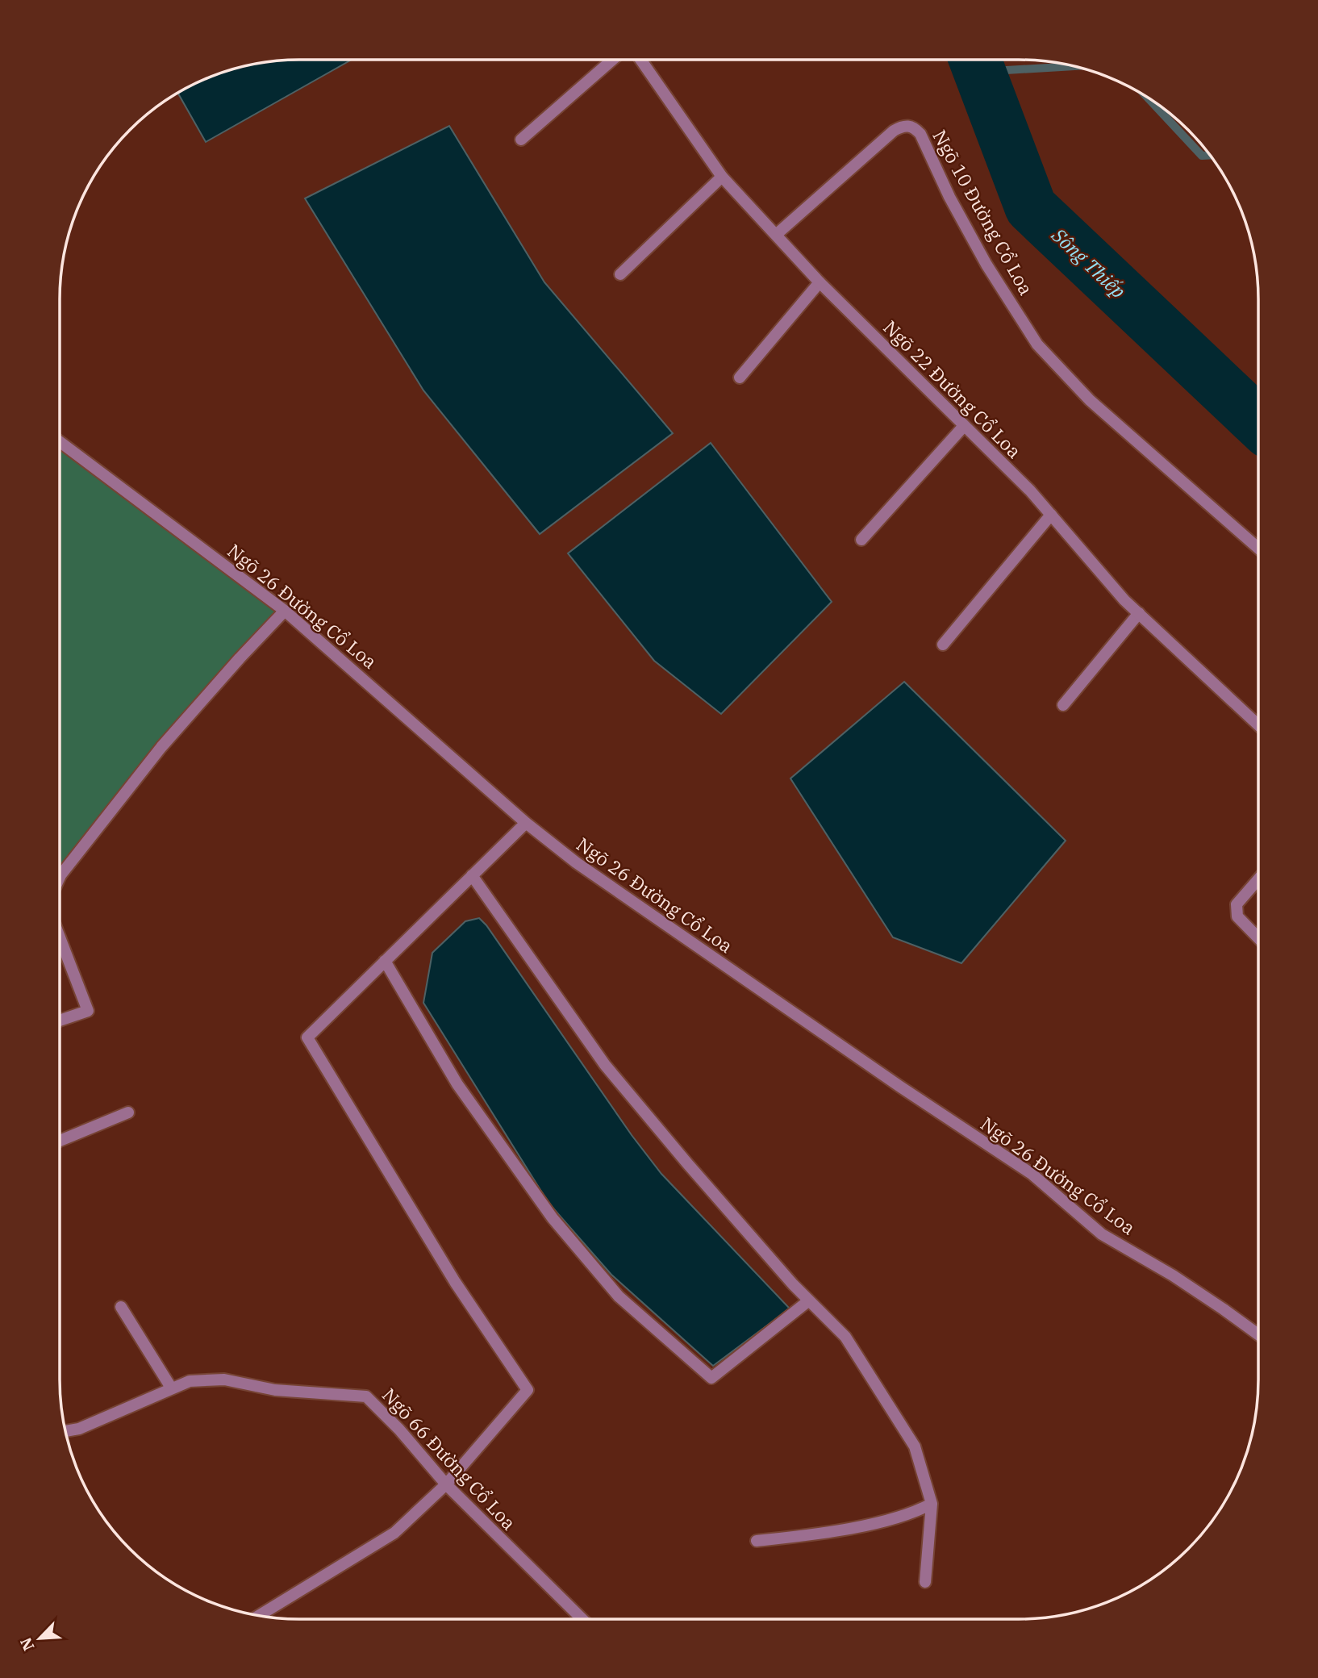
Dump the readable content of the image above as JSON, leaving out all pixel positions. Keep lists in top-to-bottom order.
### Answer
{
  "streets": {
    "street": [
      "Ngõ 10 Đường Cổ Loa",
      "Ngõ 22 Đường Cổ Loa",
      "Ngõ 26 Đường Cổ Loa",
      "Ngõ 66 Đường Cổ Loa"
    ]
  },
  "crossings": [
    ["Ngõ 10 Đường Cổ Loa", "Ngõ 22 Đường Cổ Loa"]
  ],
  "water": ["Sông Thiếp"],
  "north": "bottom left"
}
